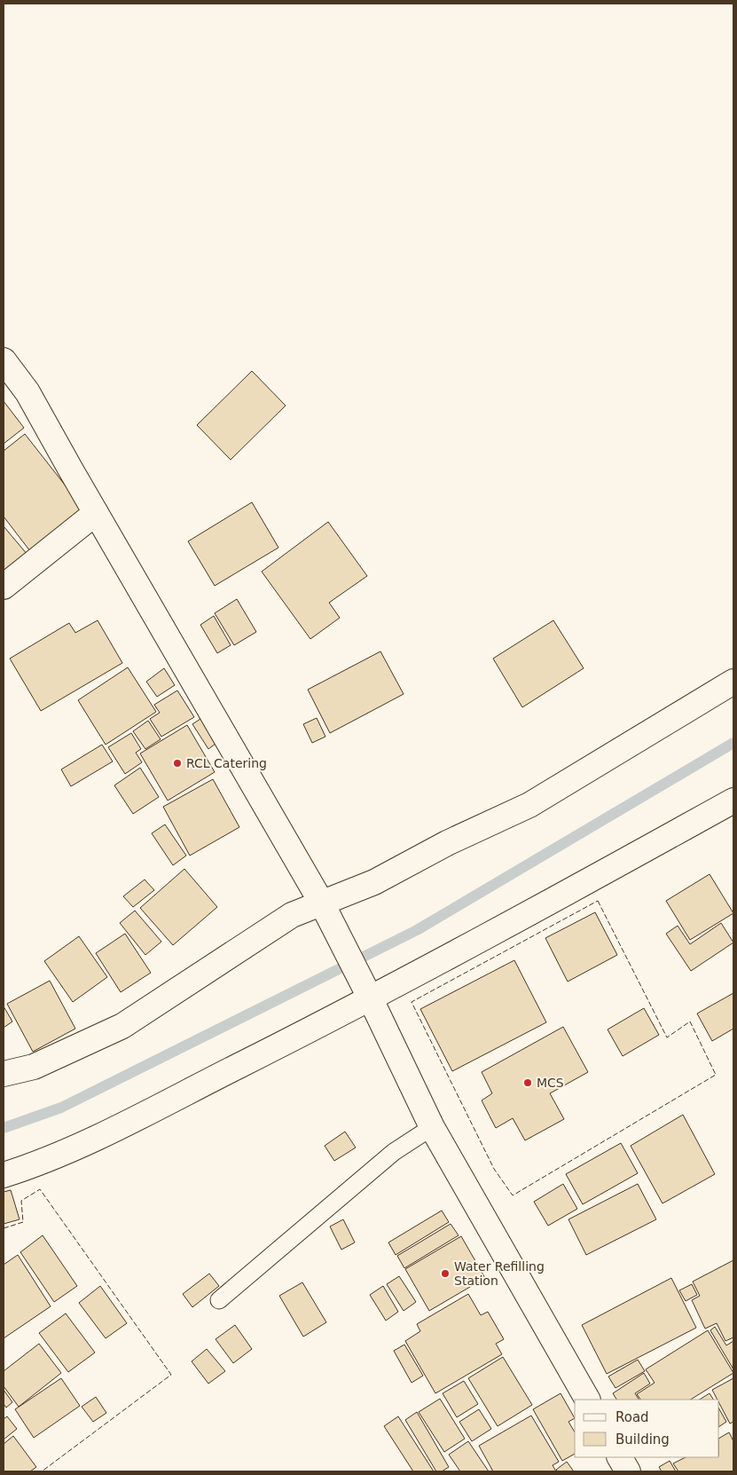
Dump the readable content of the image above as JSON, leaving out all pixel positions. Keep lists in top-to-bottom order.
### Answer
{
  "places": ["RCL Catering", "MCS", "Water Refilling Station"],
  "legend": ["Road", "Building"]
}
